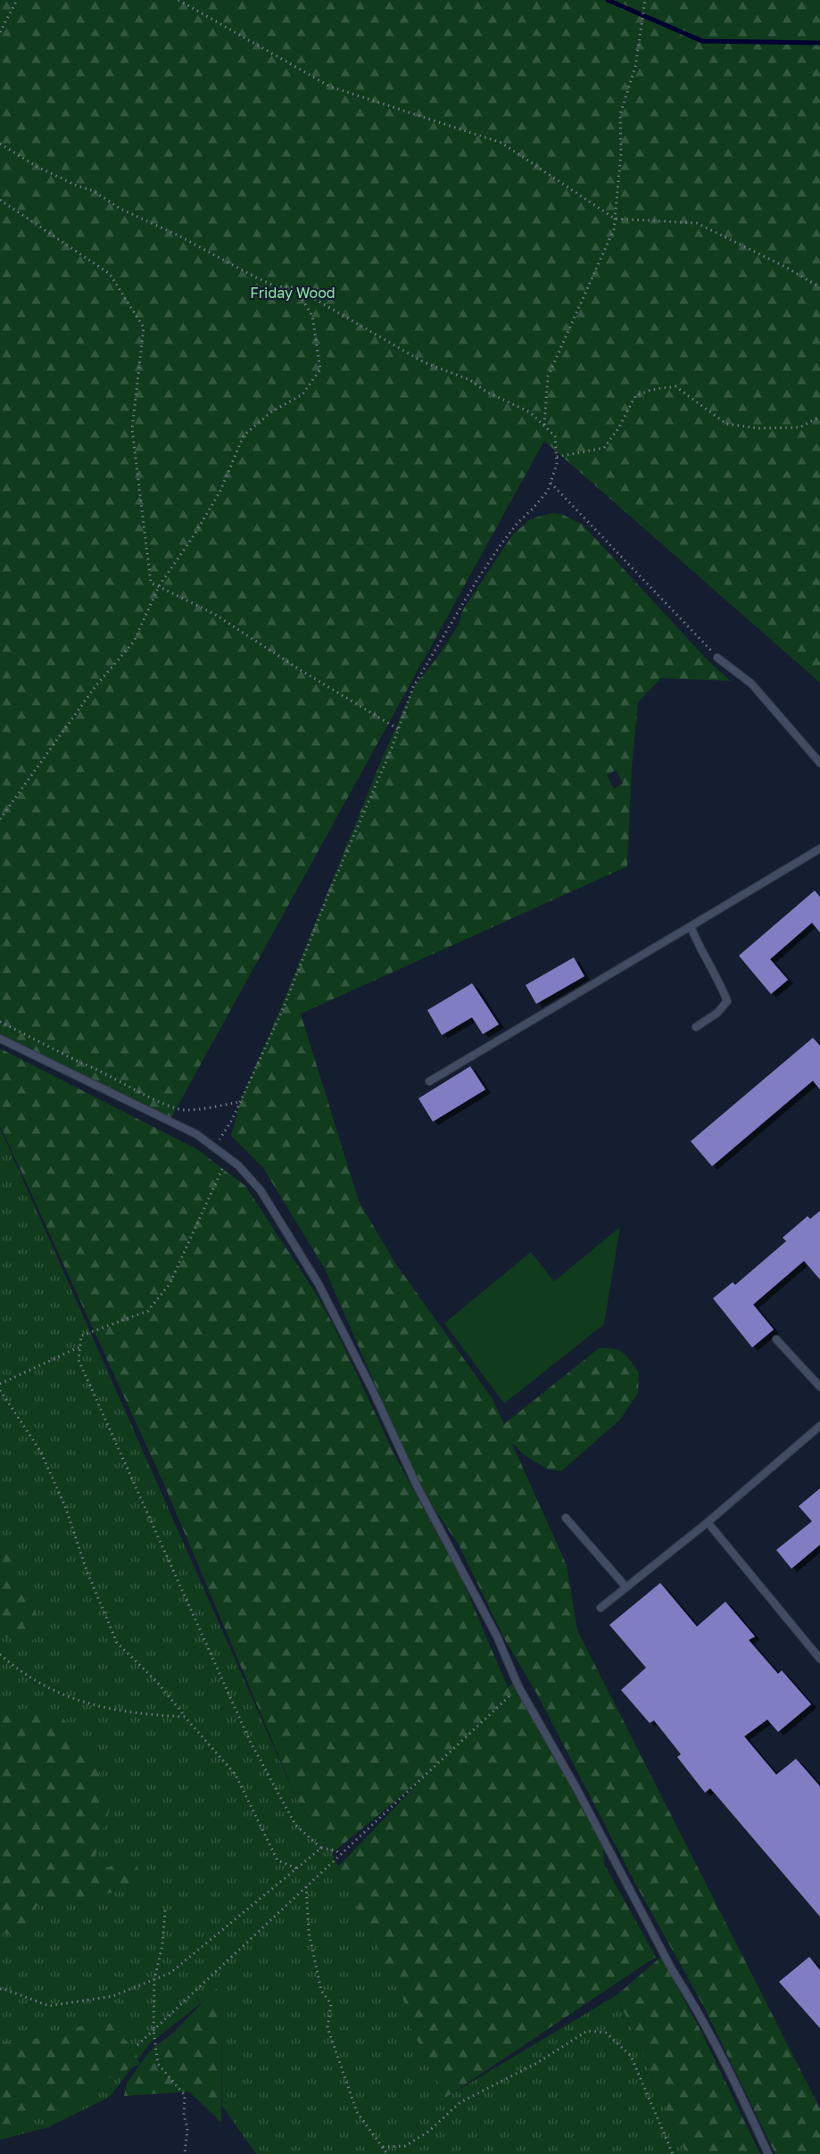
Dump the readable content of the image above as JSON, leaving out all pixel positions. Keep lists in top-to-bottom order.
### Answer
{
  "parks": ["Friday Wood"]
}
